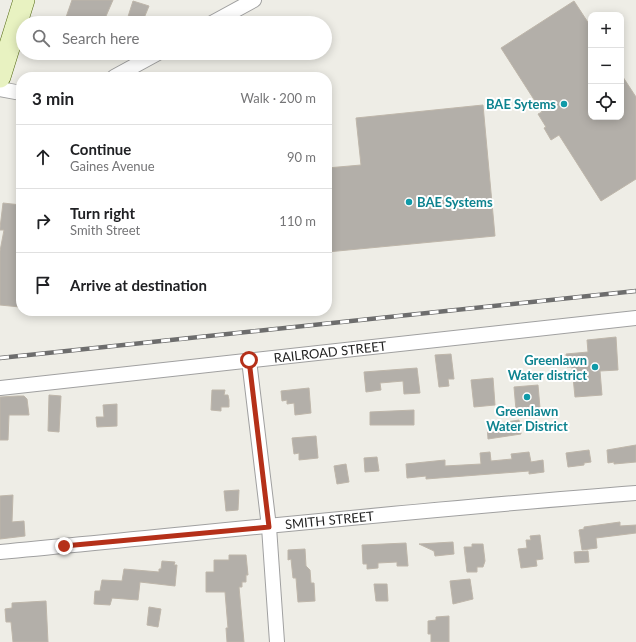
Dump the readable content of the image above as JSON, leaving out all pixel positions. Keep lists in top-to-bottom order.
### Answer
{
  "streets": {
    "street": ["RAILROAD STREET", "SMITH STREET"]
  },
  "places": [
    "BAE Sytems",
    "BAE Systems",
    "Greenlawn Water district",
    "Greenlawn Water District"
  ],
  "page": {
    "map_buttons": ["+", "−"],
    "search": "Search here",
    "heading": ["3 min", "Walk · 200 m"],
    "list": [
      ["Continue", "Gaines Avenue", "90 m"],
      ["Turn right", "Smith Street", "110 m"],
      "Arrive at destination"
    ]
  }
}
